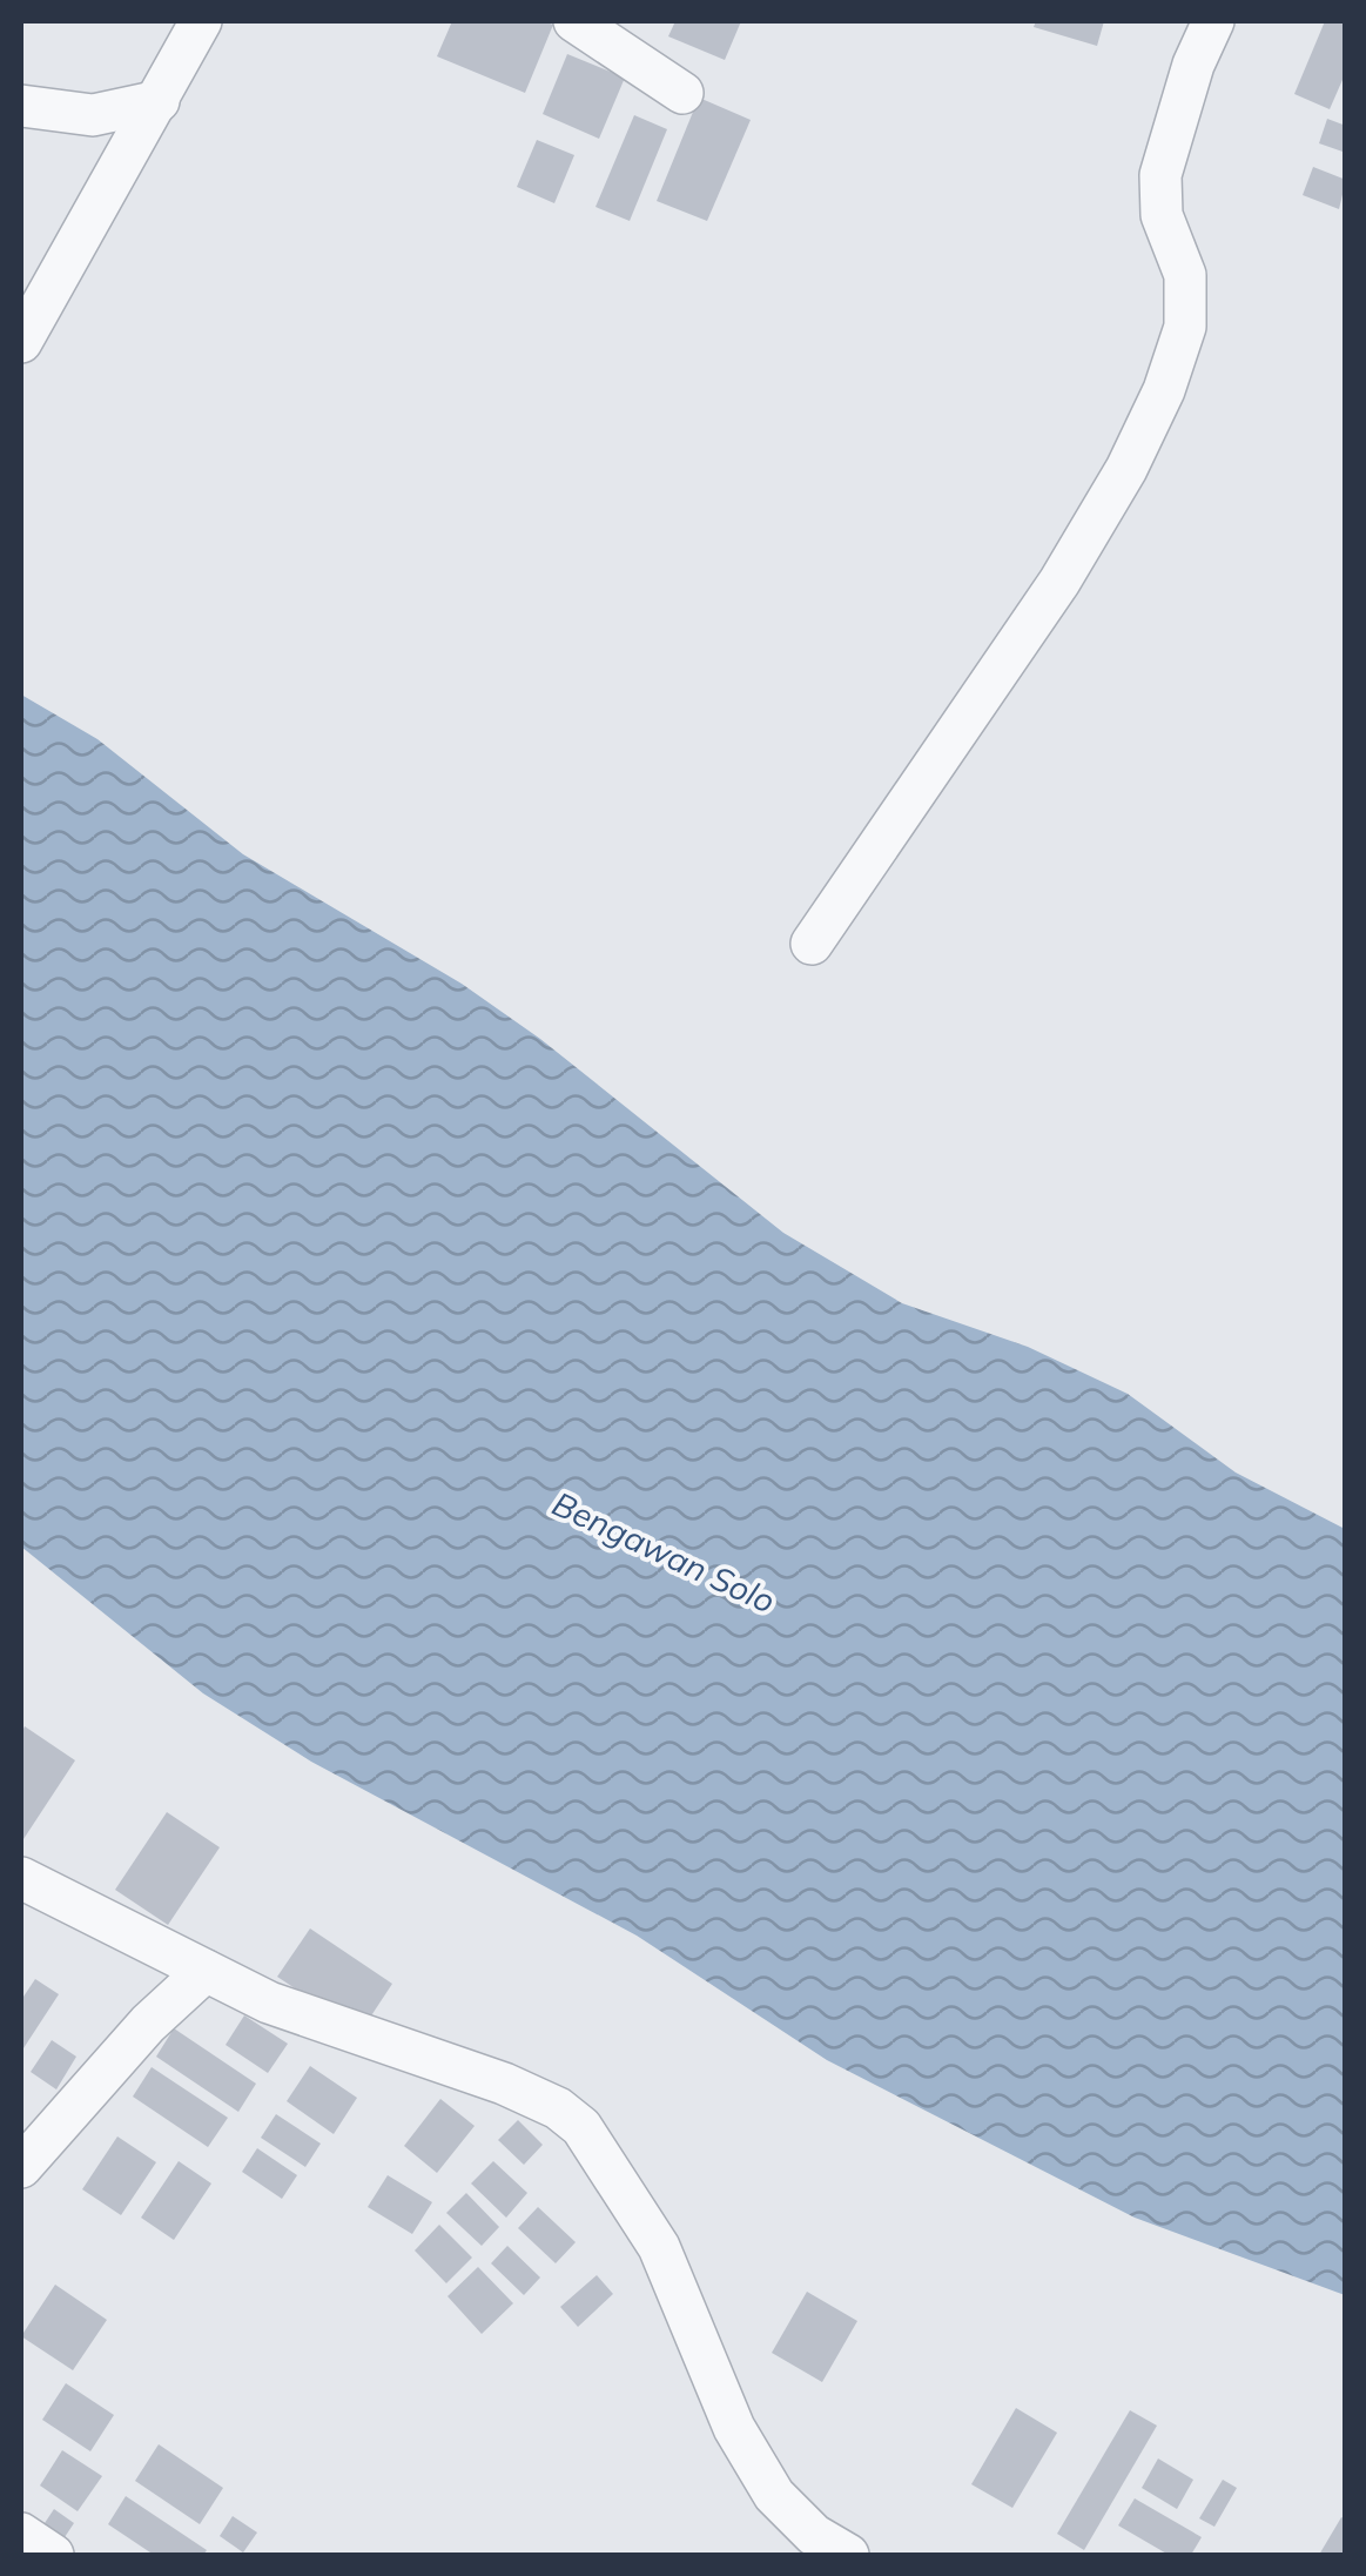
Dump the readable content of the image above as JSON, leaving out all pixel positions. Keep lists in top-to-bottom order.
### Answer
{
  "water": ["Bengawan Solo"]
}
